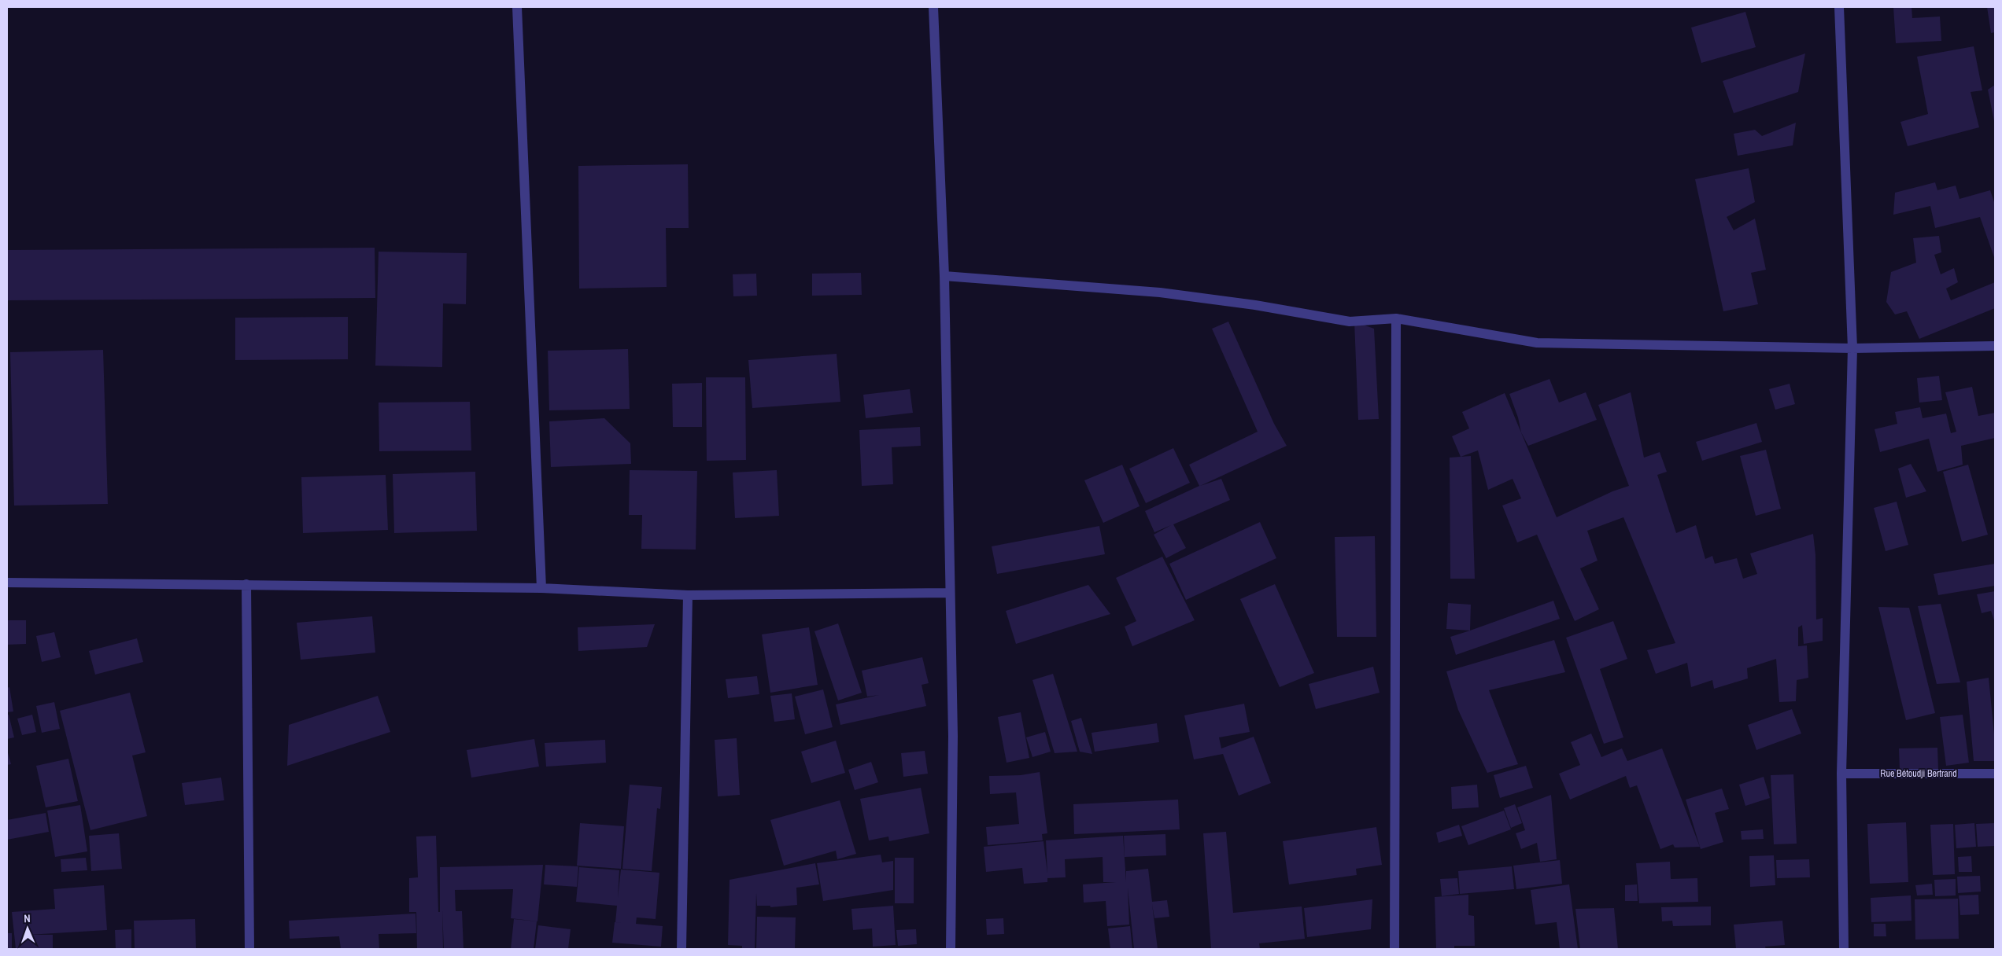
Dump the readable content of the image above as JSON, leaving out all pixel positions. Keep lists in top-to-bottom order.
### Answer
{
  "streets": {
    "street": ["Rue Bétoudji Bertrand"]
  },
  "north": "top"
}
